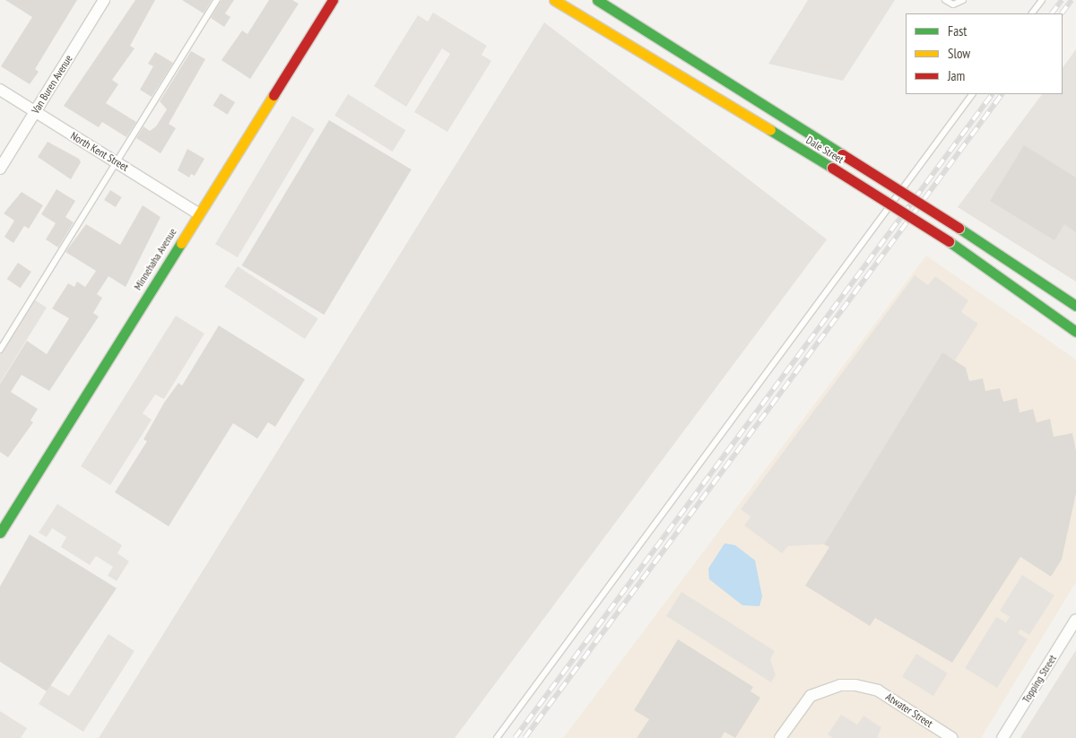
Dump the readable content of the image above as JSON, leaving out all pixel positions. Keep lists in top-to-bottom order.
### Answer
{
  "streets": {
    "main road": ["Dale Street", "Minnehaha Avenue"],
    "street": [
      "Van Buren Avenue",
      "North Kent Street",
      "Topping Street",
      "Atwater Street"
    ]
  },
  "crossings": [
    ["Van Buren Avenue", "North Kent Street"],
    ["North Kent Street", "Minnehaha Avenue"]
  ],
  "legend": ["Fast", "Slow", "Jam"]
}
